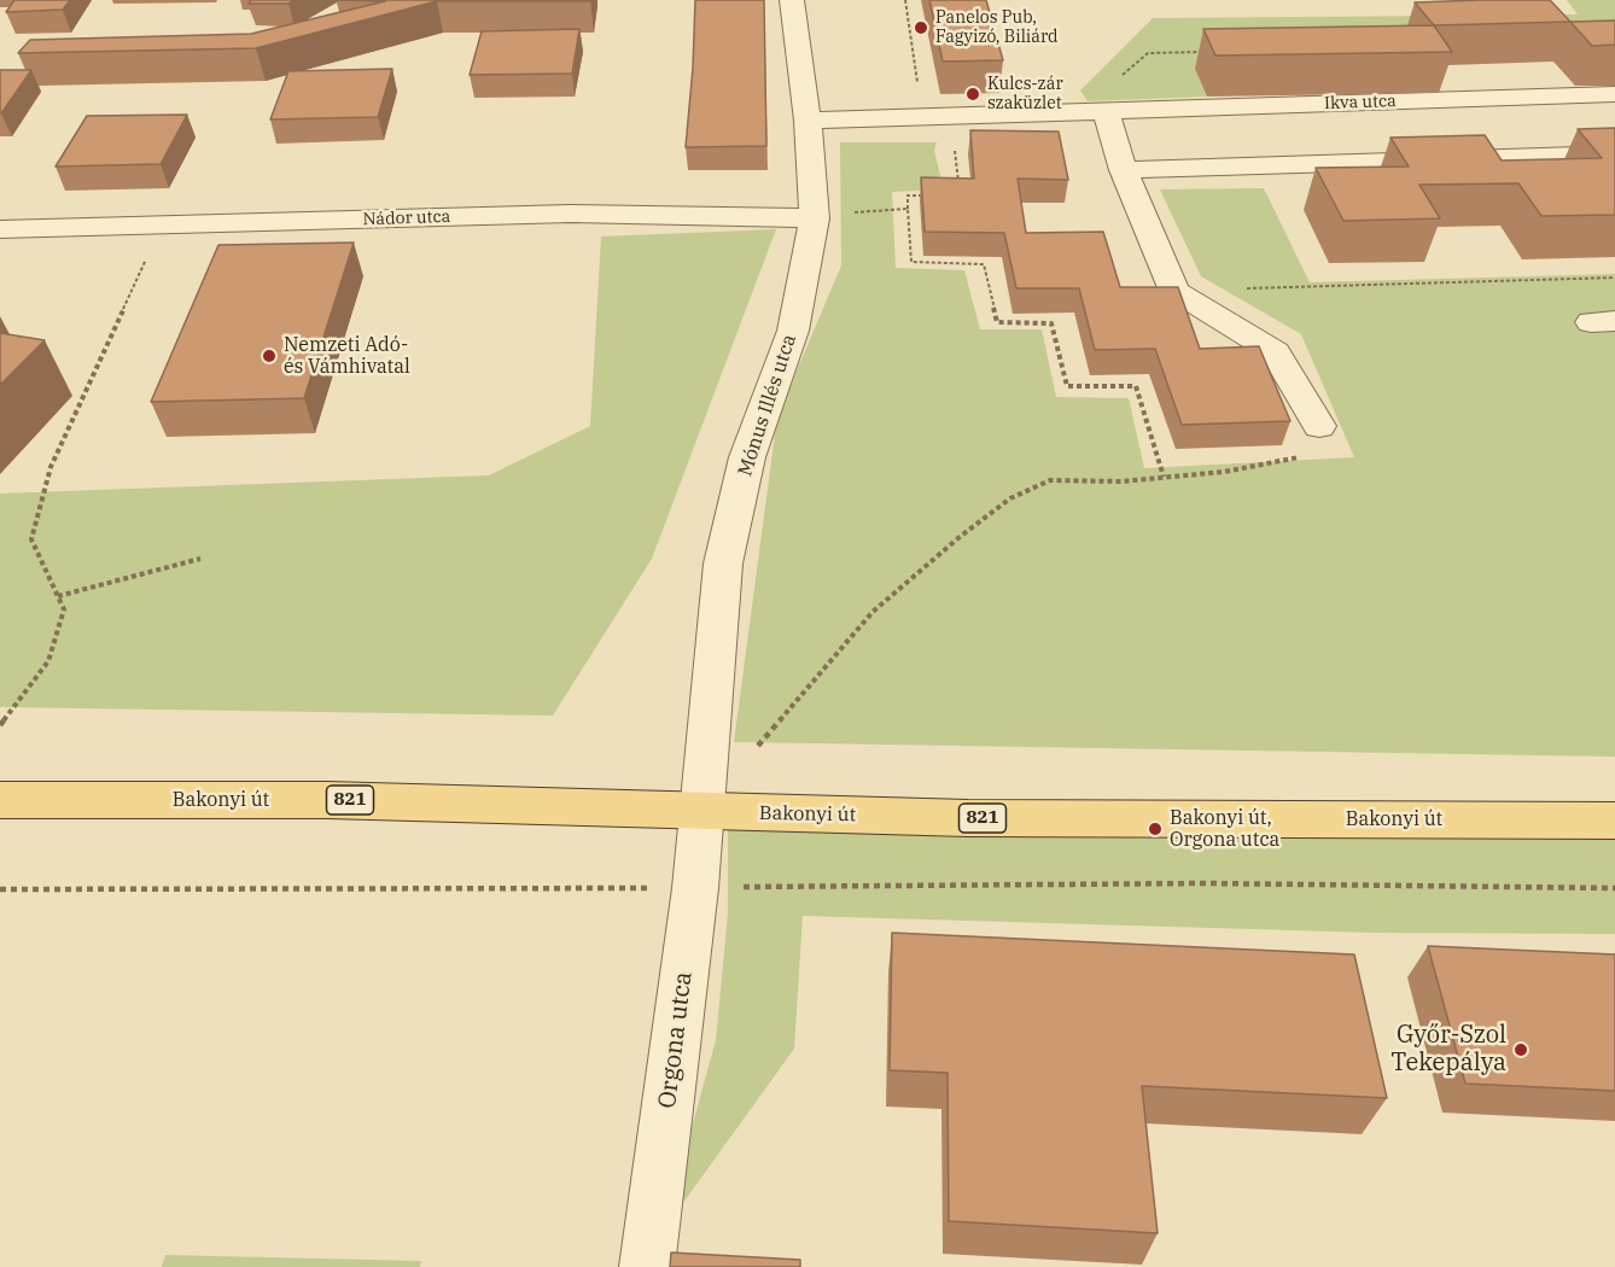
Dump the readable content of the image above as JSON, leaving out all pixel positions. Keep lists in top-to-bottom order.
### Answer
{
  "streets": {
    "main road": ["Bakonyi út", "821"],
    "street": [
      "Ikva utca",
      "Nádor utca",
      "Mónus Illés utca",
      "Orgona utca"
    ]
  },
  "crossings": [
    ["Ikva utca", "Mónus Illés utca"],
    ["Nádor utca", "Mónus Illés utca"],
    ["Mónus Illés utca", "Bakonyi út"],
    ["Mónus Illés utca", "Orgona utca"],
    ["Bakonyi út", "Orgona utca"]
  ],
  "places": [
    "Panelos Pub, Fagyizó, Biliárd",
    "Kulcs-zár szaküzlet",
    "Nemzeti Adó- és Vámhivatal",
    "Bakonyi út, Orgona utca",
    "Győr-Szol Tekepálya"
  ]
}
